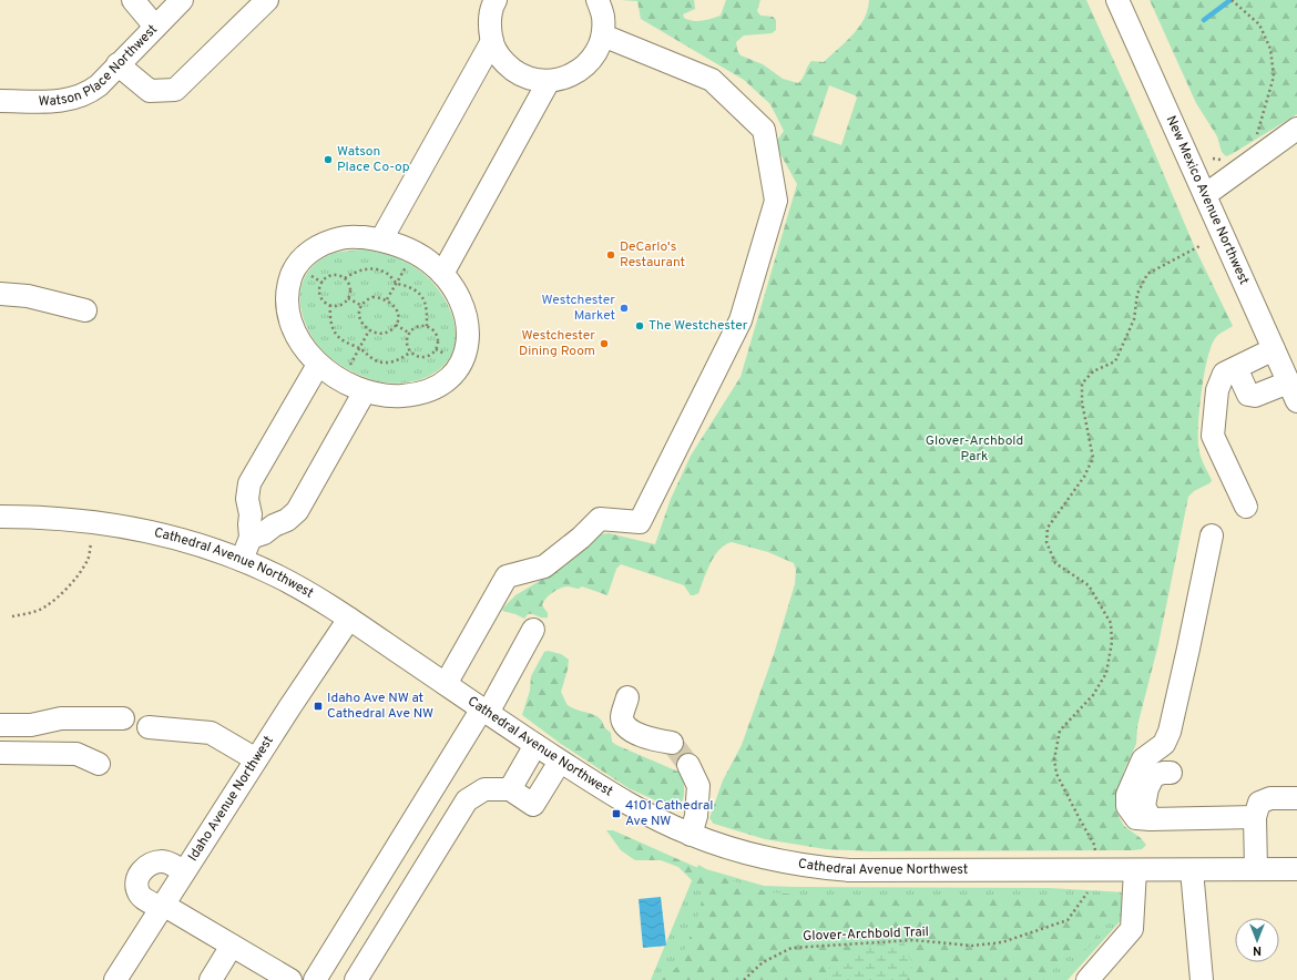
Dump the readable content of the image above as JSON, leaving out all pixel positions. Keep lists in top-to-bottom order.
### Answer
{
  "streets": {
    "street": [
      "Watson Place Northwest",
      "New Mexico Avenue Northwest",
      "Cathedral Avenue Northwest",
      "Idaho Avenue Northwest"
    ],
    "path": ["Glover-Archbold Trail"]
  },
  "crossings": [
    ["Cathedral Avenue Northwest", "Idaho Avenue Northwest"]
  ],
  "parks": ["Glover-Archbold Park"],
  "places": {
    "other": [
      "Watson Place Co-op",
      "DeCarlo's Restaurant",
      "Westchester Market",
      "The Westchester",
      "Westchester Dining Room"
    ],
    "transit": ["Idaho Ave NW at Cathedral Ave NW", "4101 Cathedral Ave NW"]
  },
  "north": "bottom"
}
